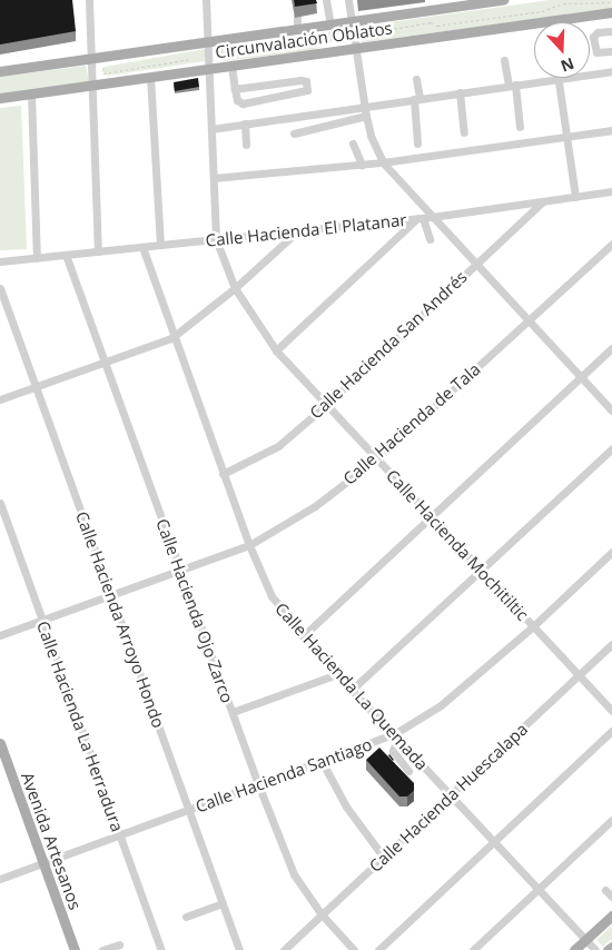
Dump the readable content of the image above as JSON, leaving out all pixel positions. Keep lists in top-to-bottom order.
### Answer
{
  "streets": {
    "main road": ["Circunvalación Oblatos", "Avenida Artesanos"],
    "street": [
      "Calle Hacienda El Platanar",
      "Calle Hacienda San Andrés",
      "Calle Hacienda de Tala",
      "Calle Hacienda Mochitiltic",
      "Calle Hacienda Ojo Zarco",
      "Calle Hacienda Arroyo Hondo",
      "Calle Hacienda La Quemada",
      "Calle Hacienda La Herradura",
      "Calle Hacienda Santiago",
      "Calle Hacienda Huescalapa"
    ]
  },
  "crossings": [
    ["Circunvalación Oblatos", "Calle Hacienda Mochitiltic"],
    ["Calle Hacienda El Platanar", "Calle Hacienda San Andrés"],
    ["Calle Hacienda El Platanar", "Calle Hacienda Mochitiltic"],
    ["Calle Hacienda El Platanar", "Calle Hacienda Ojo Zarco"],
    ["Calle Hacienda El Platanar", "Calle Hacienda La Quemada"],
    ["Calle Hacienda San Andrés", "Calle Hacienda Mochitiltic"],
    ["Calle Hacienda San Andrés", "Calle Hacienda La Quemada"],
    ["Calle Hacienda de Tala", "Calle Hacienda Mochitiltic"],
    ["Calle Hacienda de Tala", "Calle Hacienda Ojo Zarco"],
    ["Calle Hacienda de Tala", "Calle Hacienda Arroyo Hondo"],
    ["Calle Hacienda de Tala", "Calle Hacienda La Quemada"],
    ["Calle Hacienda de Tala", "Calle Hacienda La Herradura"],
    ["Calle Hacienda Mochitiltic", "Calle Hacienda Santiago"],
    ["Calle Hacienda Mochitiltic", "Calle Hacienda Huescalapa"],
    ["Calle Hacienda Ojo Zarco", "Calle Hacienda Santiago"],
    ["Calle Hacienda Ojo Zarco", "Calle Hacienda Huescalapa"],
    ["Calle Hacienda Arroyo Hondo", "Calle Hacienda Santiago"],
    ["Calle Hacienda La Quemada", "Calle Hacienda Santiago"],
    ["Calle Hacienda La Quemada", "Calle Hacienda Huescalapa"],
    ["Calle Hacienda La Herradura", "Calle Hacienda Santiago"],
    ["Calle Hacienda Santiago", "Avenida Artesanos"]
  ],
  "north": "bottom"
}
